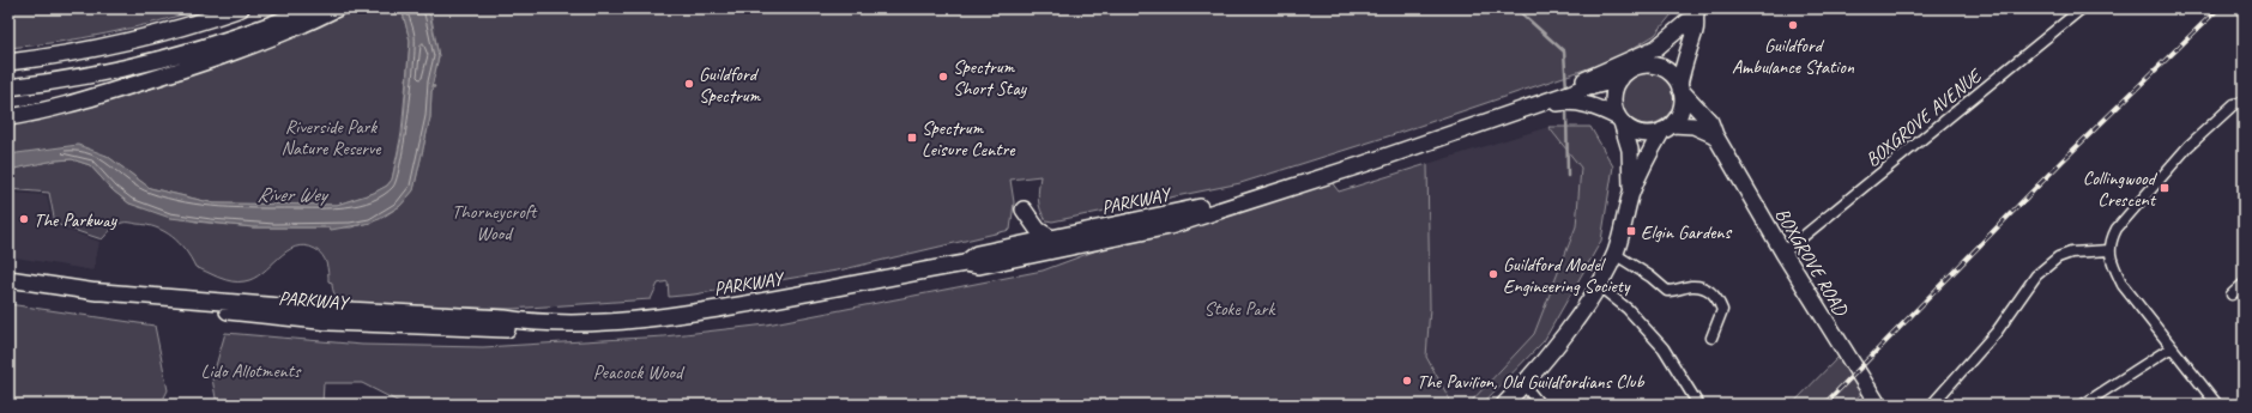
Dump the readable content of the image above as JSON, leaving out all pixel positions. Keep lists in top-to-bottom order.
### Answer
{
  "streets": {
    "main road": ["PARKWAY", "BOXGROVE ROAD"],
    "street": ["BOXGROVE AVENUE"]
  },
  "crossings": [
    ["BOXGROVE AVENUE", "BOXGROVE ROAD"]
  ],
  "water": ["River Wey"],
  "parks": [
    "Riverside Park Nature Reserve",
    "Thorneycroft Wood",
    "Stoke Park",
    "Lido Allotments",
    "Peacock Wood"
  ],
  "places": {
    "other": [
      "Guildford Ambulance Station",
      "Spectrum Short Stay",
      "Guildford Spectrum",
      "The Parkway",
      "Guildford Model Engineering Society",
      "The Pavilion, Old Guildfordians Club"
    ],
    "transit": ["Spectrum Leisure Centre", "Collingwood Crescent", "Elgin Gardens"]
  }
}
